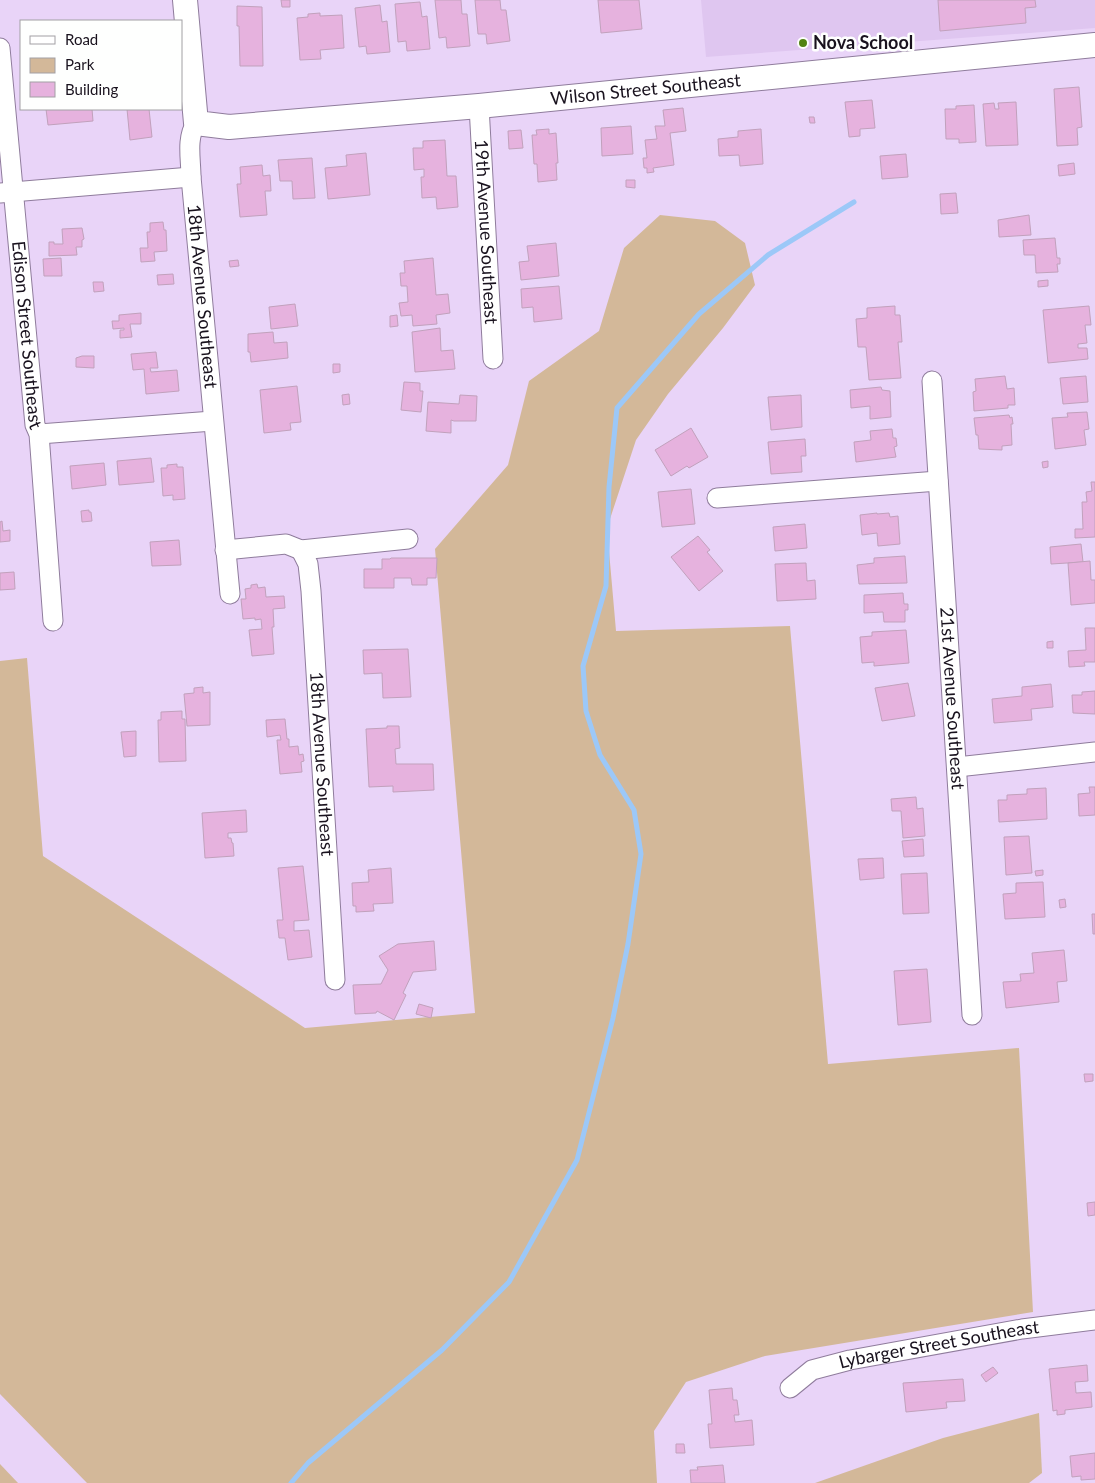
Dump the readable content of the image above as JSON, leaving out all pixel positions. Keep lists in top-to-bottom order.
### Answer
{
  "streets": {
    "street": [
      "Wilson Street Southeast",
      "19th Avenue Southeast",
      "18th Avenue Southeast",
      "Edison Street Southeast",
      "21st Avenue Southeast",
      "Lybarger Street Southeast"
    ]
  },
  "crossings": [
    ["Wilson Street Southeast", "19th Avenue Southeast"],
    ["Wilson Street Southeast", "18th Avenue Southeast"]
  ],
  "places": ["Nova School"],
  "legend": ["Road", "Park", "Building"]
}
